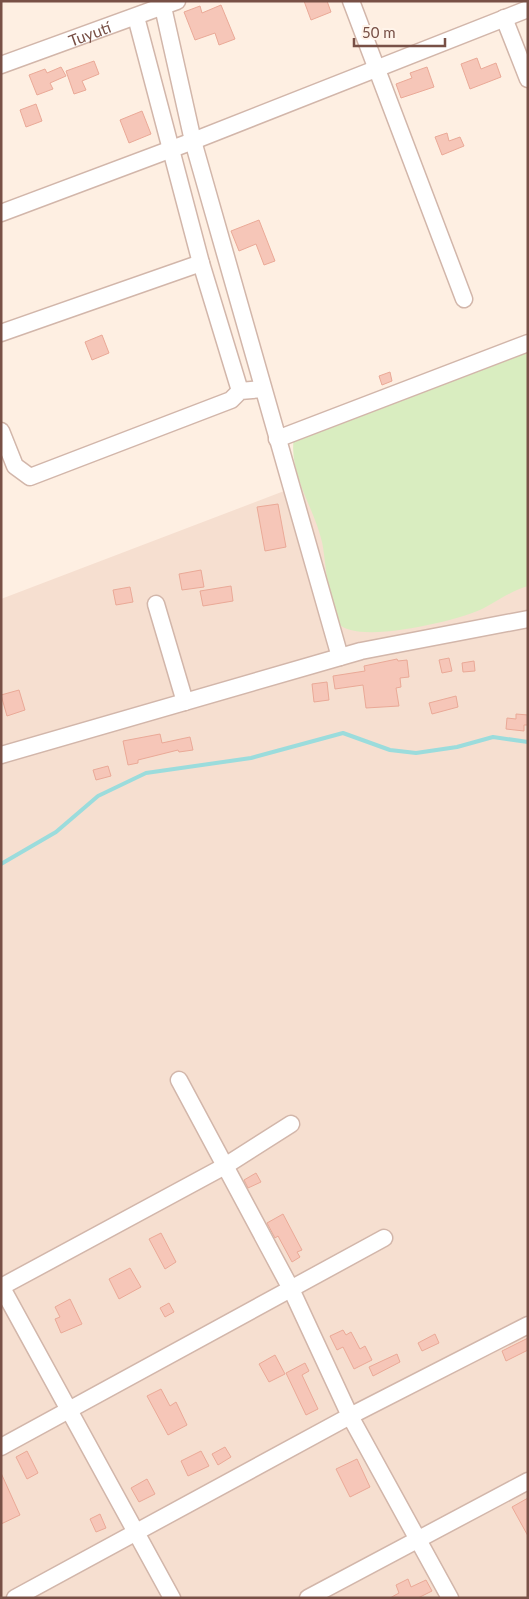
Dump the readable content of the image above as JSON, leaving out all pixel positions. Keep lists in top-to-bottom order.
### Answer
{
  "streets": {
    "street": ["Tuyutí"]
  },
  "scale_bar": "50 m"
}
